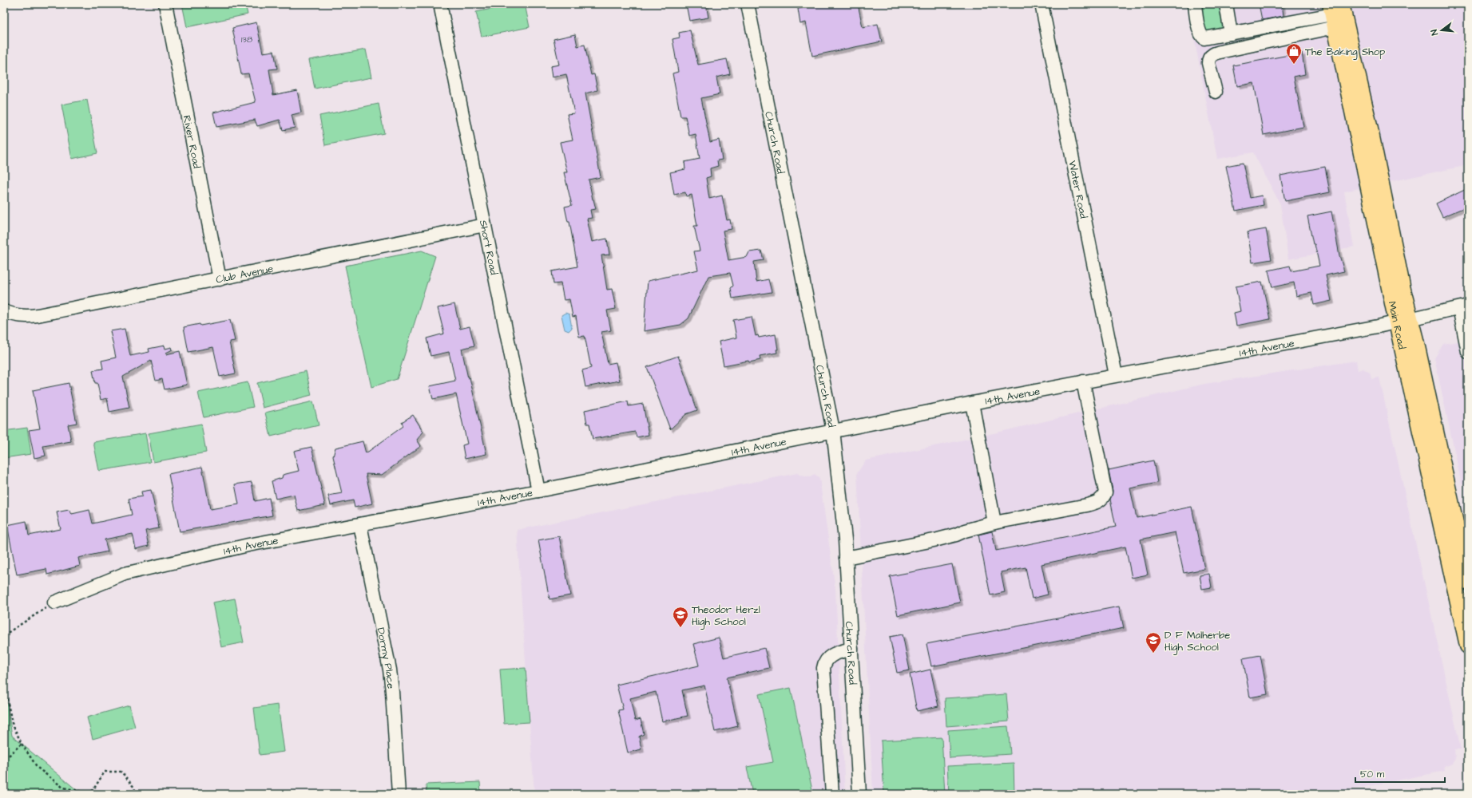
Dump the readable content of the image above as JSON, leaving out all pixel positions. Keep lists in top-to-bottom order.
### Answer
{
  "streets": {
    "main road": ["Main Road"],
    "street": [
      "River Road",
      "Church Road",
      "Water Road",
      "Short Road",
      "Club Avenue",
      "14th Avenue",
      "Dormy Place"
    ]
  },
  "crossings": [
    ["River Road", "Club Avenue"],
    ["Church Road", "14th Avenue"],
    ["Water Road", "14th Avenue"],
    ["Short Road", "Club Avenue"],
    ["Short Road", "14th Avenue"],
    ["Main Road", "14th Avenue"],
    ["14th Avenue", "Dormy Place"]
  ],
  "places": {
    "shop": ["The Baking Shop"],
    "school or university": ["Theodor Herzl High School", "D F Malherbe High School"]
  },
  "house_numbers": ["138"],
  "scale_bar": "50 m",
  "north": "left"
}
